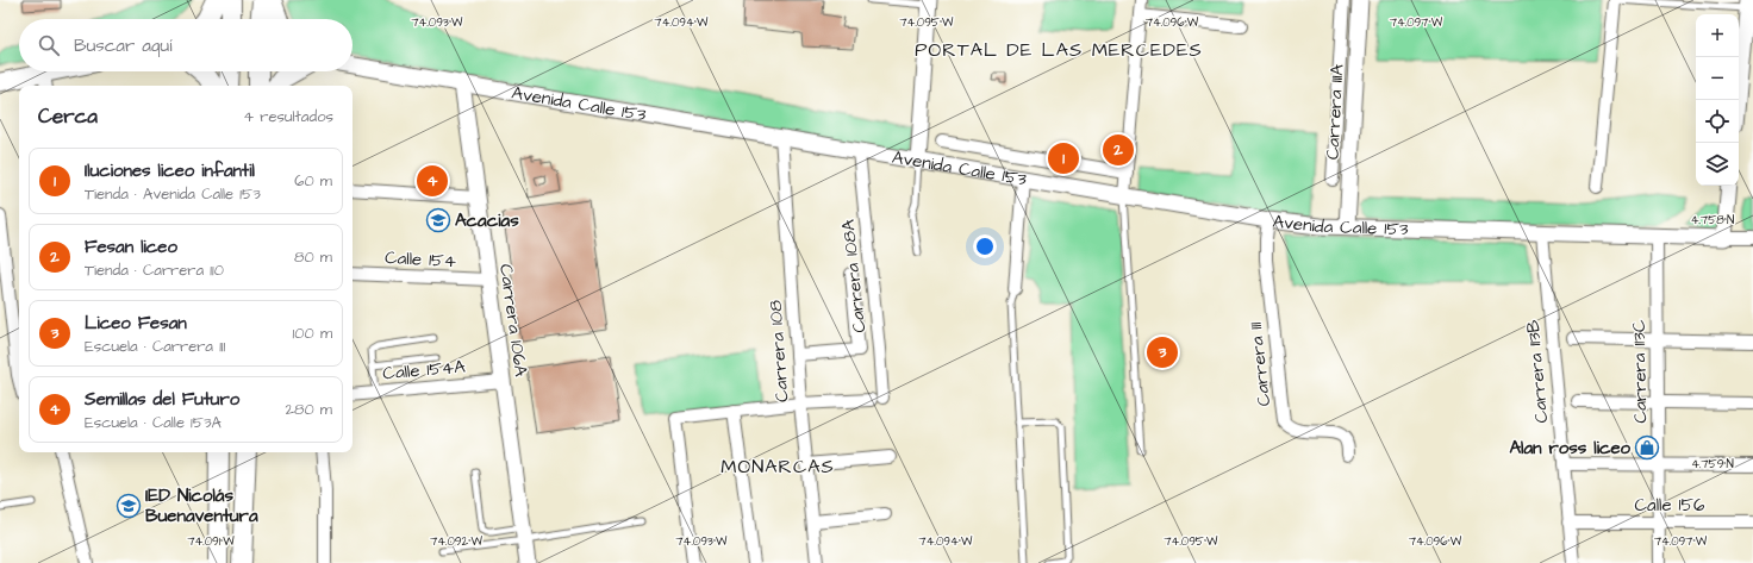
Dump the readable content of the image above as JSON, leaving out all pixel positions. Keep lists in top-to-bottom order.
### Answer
{
  "streets": {
    "street": [
      "Avenida Calle 153",
      "Carrera 111A",
      "Calle 154",
      "Carrera 108A",
      "Carrera 106A",
      "Carrera 108",
      "Carrera 111",
      "Calle 154A",
      "Carrera 113B",
      "Carrera 113C",
      "Calle 156"
    ]
  },
  "crossings": [
    ["Avenida Calle 153", "Carrera 111A"],
    ["Avenida Calle 153", "Carrera 108A"],
    ["Avenida Calle 153", "Carrera 106A"],
    ["Avenida Calle 153", "Carrera 108"],
    ["Avenida Calle 153", "Carrera 111"],
    ["Avenida Calle 153", "Carrera 113B"],
    ["Avenida Calle 153", "Carrera 113C"],
    ["Calle 154", "Carrera 106A"],
    ["Carrera 108A", "Carrera 108"],
    ["Carrera 106A", "Calle 154A"],
    ["Carrera 113B", "Calle 156"],
    ["Carrera 113C", "Calle 156"]
  ],
  "districts": ["PORTAL DE LAS MERCEDES", "MONARCAS"],
  "places": {
    "school or university": ["Acacias", "IED Nicolás Buenaventura"],
    "shop": ["Alan ross liceo"]
  },
  "page": {
    "map_buttons": ["+", "−"],
    "search": "Buscar aquí",
    "heading": ["Cerca", "4 resultados"],
    "pins": [
      "2",
      "1",
      "4",
      "3"
    ],
    "list": [
      {
        "mark": "1",
        "name": "Iluciones liceo infantil",
        "note": "Tienda · Avenida Calle 153",
        "value": "60 m"
      },
      {
        "mark": "2",
        "name": "Fesan liceo",
        "note": "Tienda · Carrera 110",
        "value": "80 m"
      },
      {
        "mark": "3",
        "name": "Liceo Fesan",
        "note": "Escuela · Carrera 111",
        "value": "100 m"
      },
      {
        "mark": "4",
        "name": "Semillas del Futuro",
        "note": "Escuela · Calle 153A",
        "value": "280 m"
      }
    ]
  },
  "coordinates": [
    "74.093°W",
    "74.094°W",
    "74.095°W",
    "74.096°W",
    "74.097°W",
    "4.758°N",
    "4.759°N",
    "74.091°W",
    "74.092°W"
  ]
}
